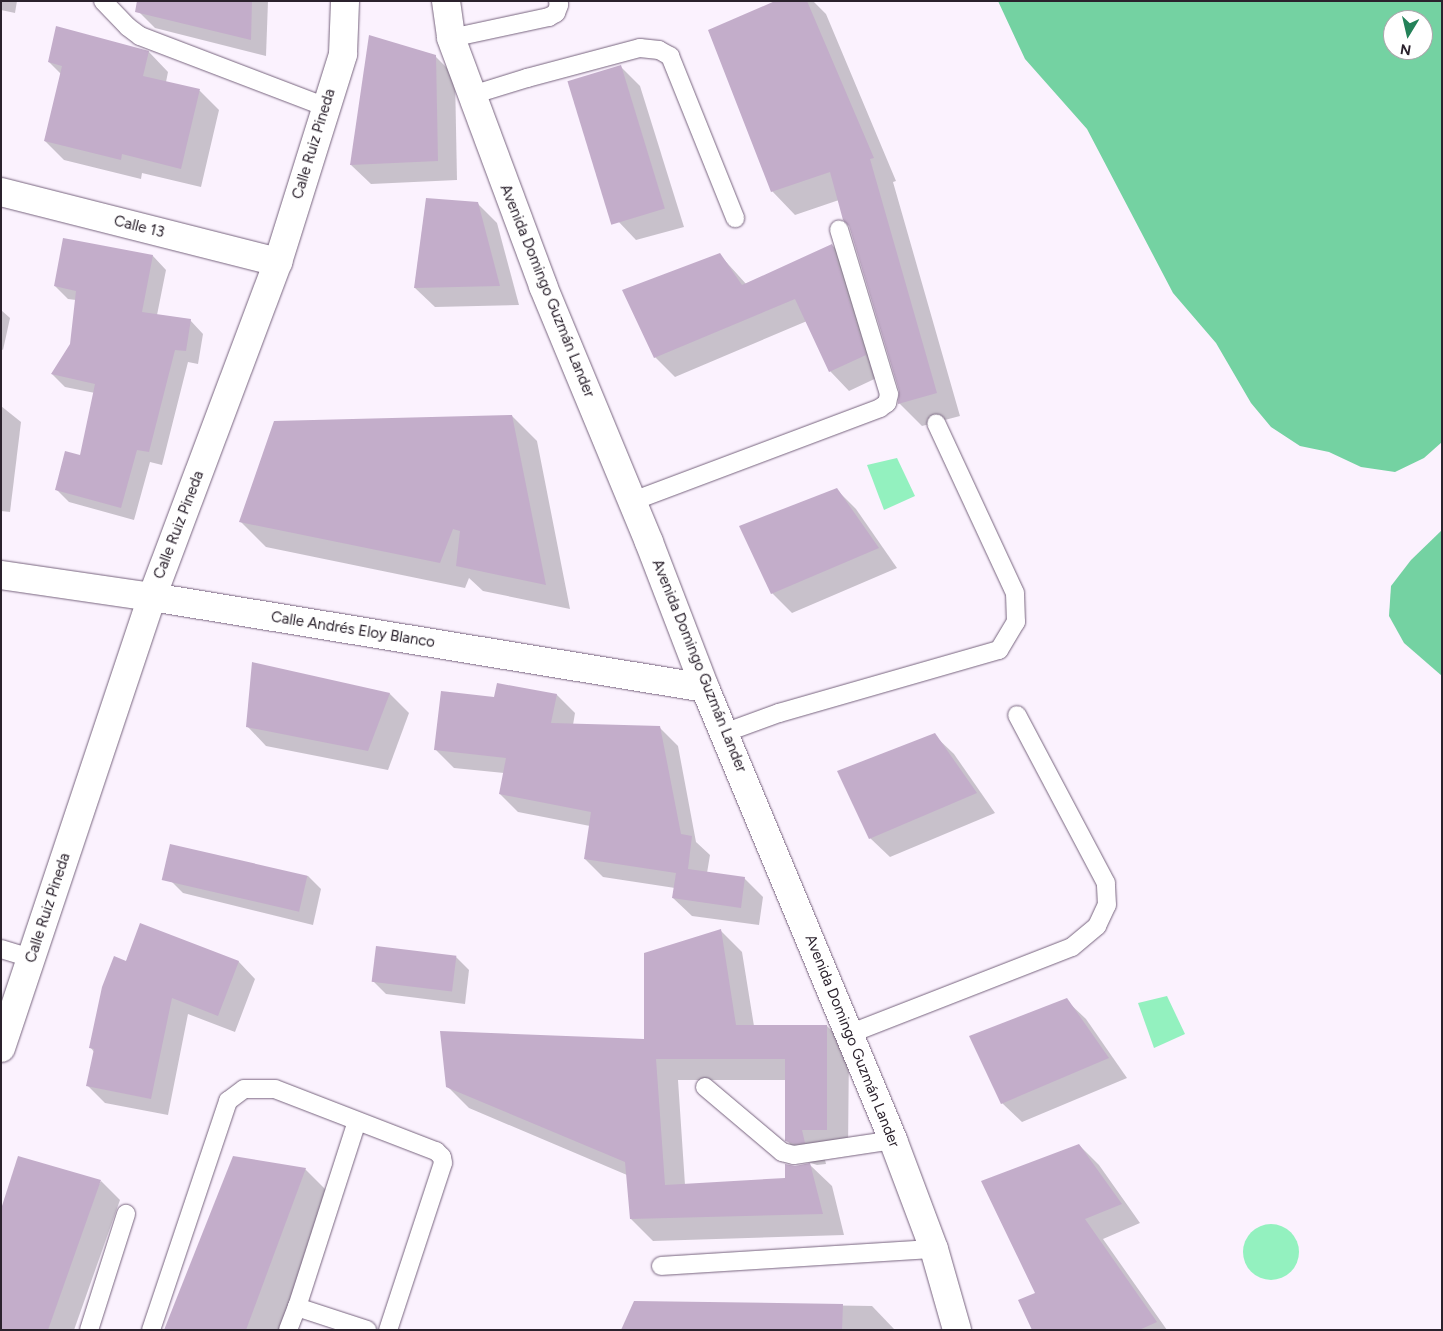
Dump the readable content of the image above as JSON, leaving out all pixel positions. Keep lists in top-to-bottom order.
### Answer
{
  "streets": {
    "street": [
      "Calle Ruiz Pineda",
      "Calle 13",
      "Avenida Domingo Guzmán Lander",
      "Calle Andrés Eloy Blanco"
    ]
  },
  "crossings": [
    ["Calle Ruiz Pineda", "Calle 13"],
    ["Calle Ruiz Pineda", "Calle Andrés Eloy Blanco"],
    ["Avenida Domingo Guzmán Lander", "Calle Andrés Eloy Blanco"]
  ],
  "north": "bottom"
}
